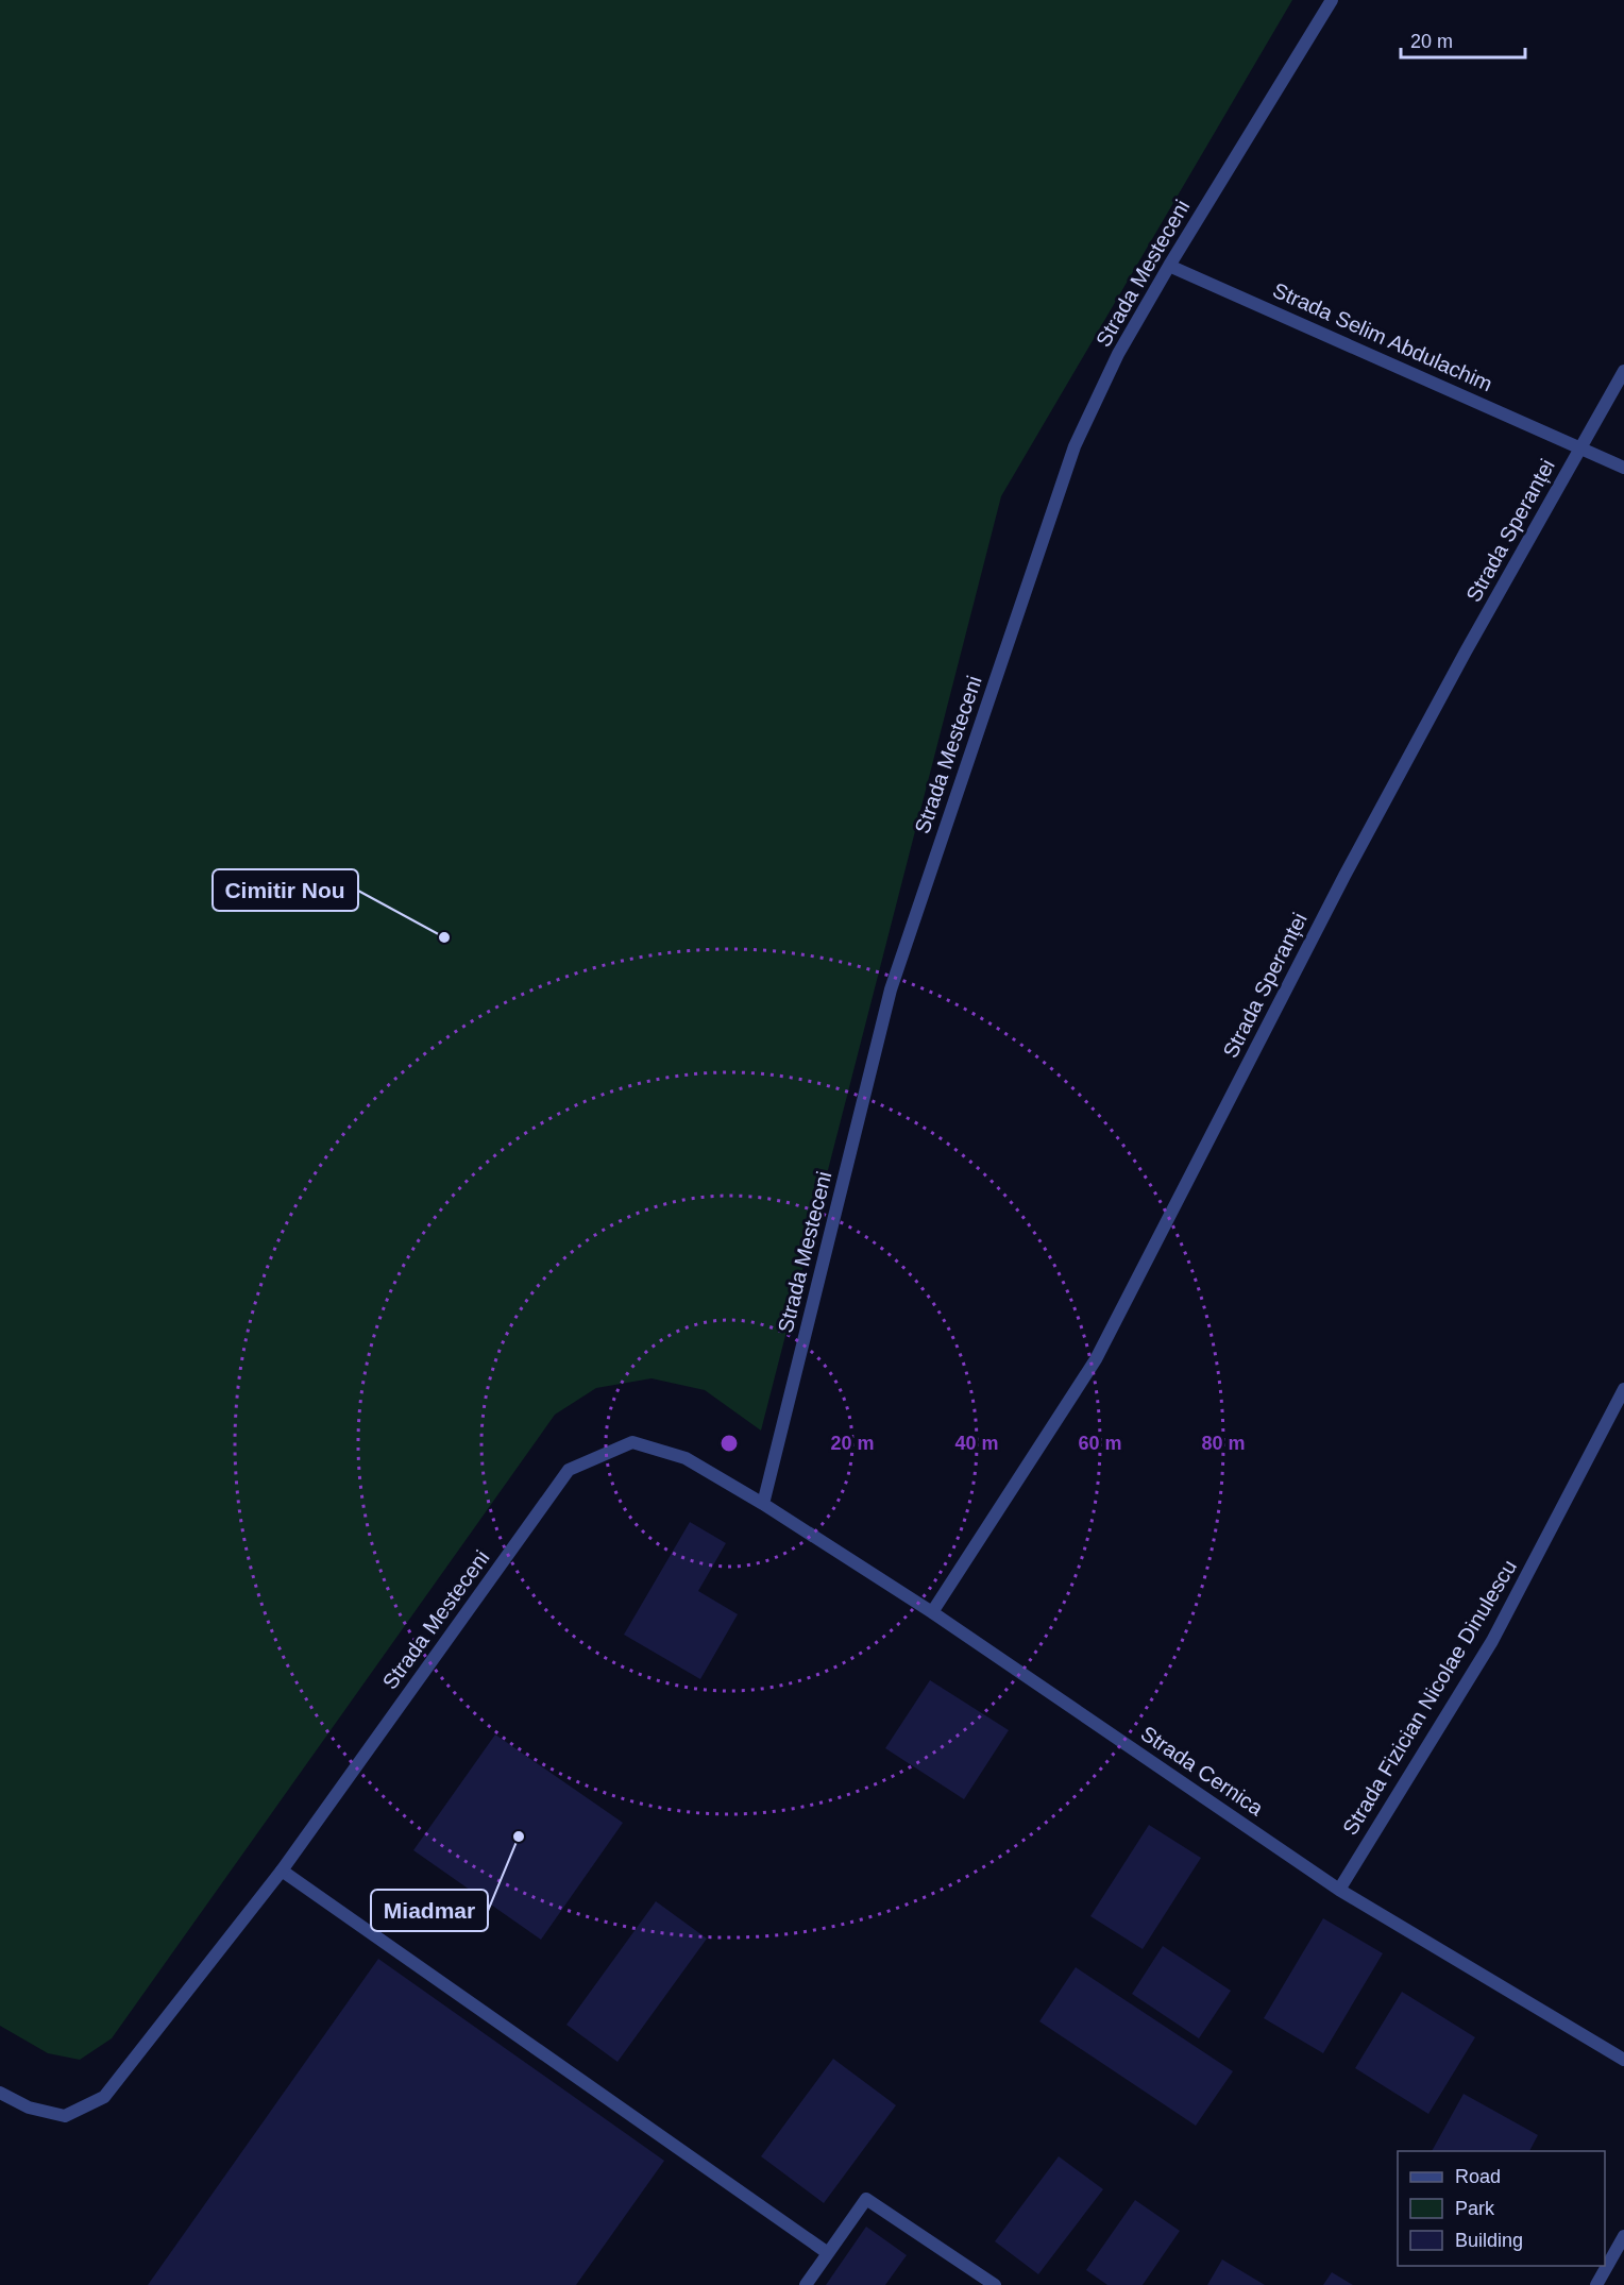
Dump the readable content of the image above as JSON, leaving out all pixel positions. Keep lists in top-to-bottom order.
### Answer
{
  "streets": {
    "street": [
      "Strada Mesteceni",
      "Strada Selim Abdulachim",
      "Strada Speranței",
      "Strada Fizician Nicolae Dinulescu",
      "Strada Cernica"
    ]
  },
  "crossings": [
    ["Strada Mesteceni", "Strada Selim Abdulachim"],
    ["Strada Mesteceni", "Strada Cernica"],
    ["Strada Selim Abdulachim", "Strada Speranței"],
    ["Strada Speranței", "Strada Cernica"],
    ["Strada Fizician Nicolae Dinulescu", "Strada Cernica"]
  ],
  "places": ["Cimitir Nou", "Miadmar"],
  "legend": ["Road", "Park", "Building"],
  "scale_bar": "20 m",
  "rings": [
    "20 m",
    "40 m",
    "60 m",
    "80 m"
  ]
}
